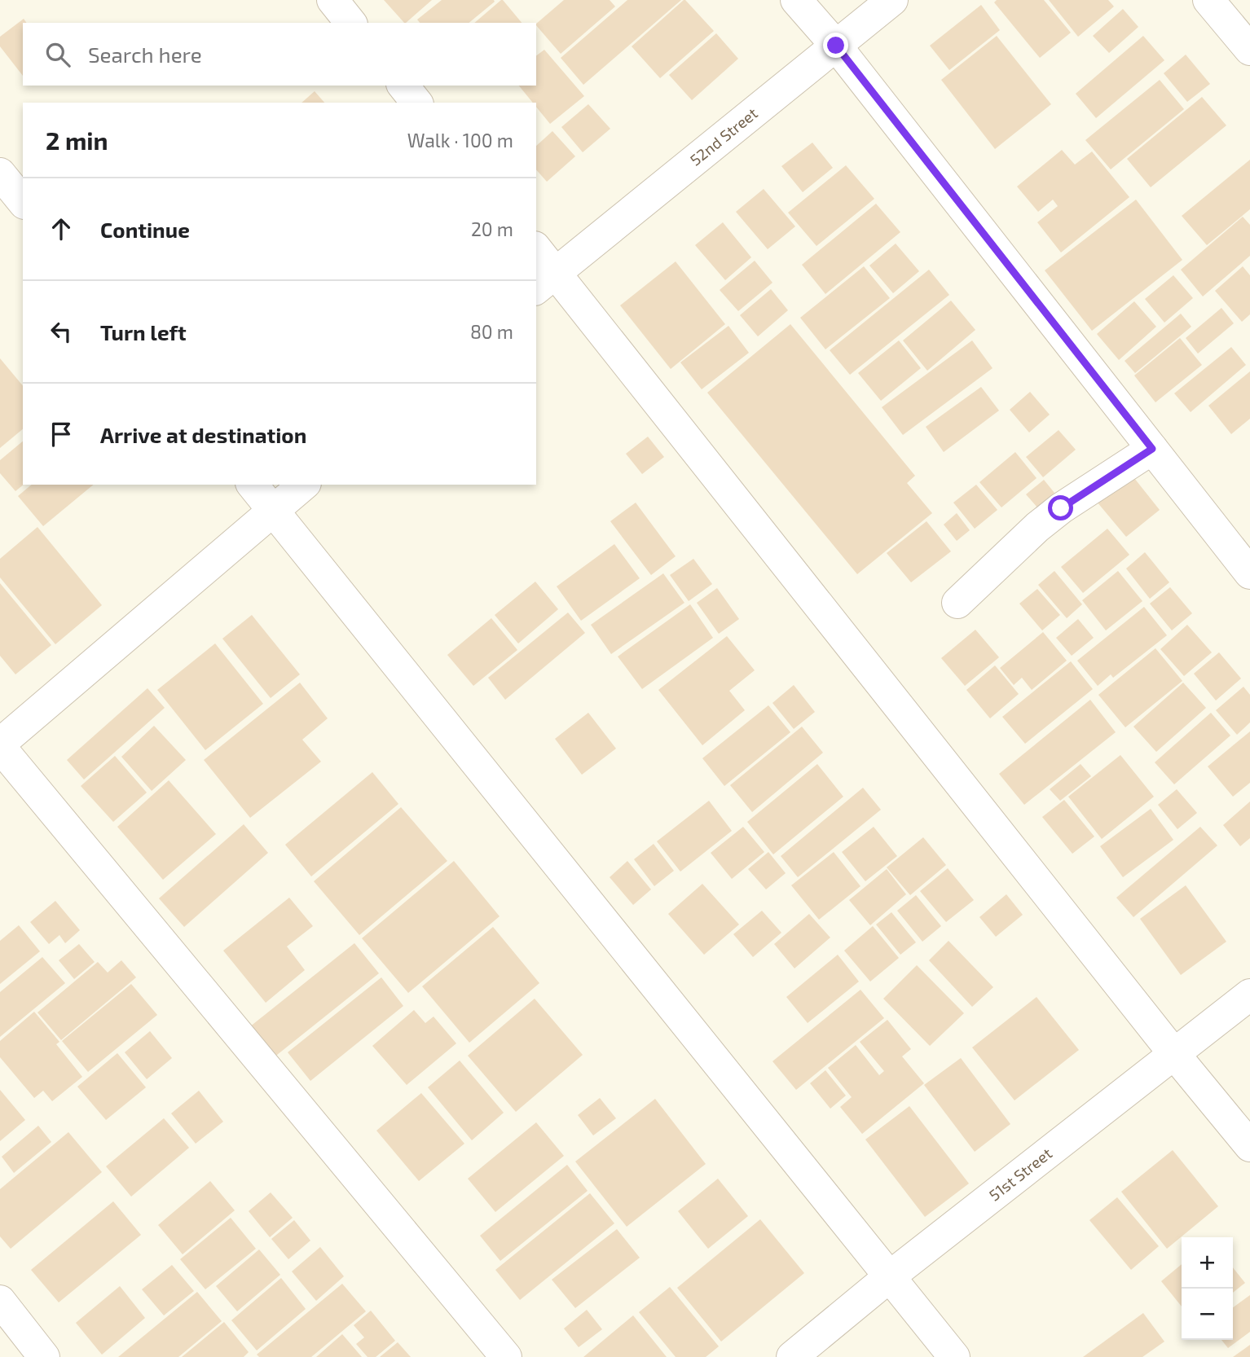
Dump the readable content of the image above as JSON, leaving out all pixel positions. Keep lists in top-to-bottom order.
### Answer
{
  "streets": {
    "street": ["52nd Street", "51st Street"]
  },
  "page": {
    "search": "Search here",
    "heading": ["2 min", "Walk · 100 m"],
    "list": [
      ["Continue", "20 m"],
      ["Turn left", "80 m"],
      "Arrive at destination"
    ],
    "map_buttons": ["+", "−"]
  }
}
